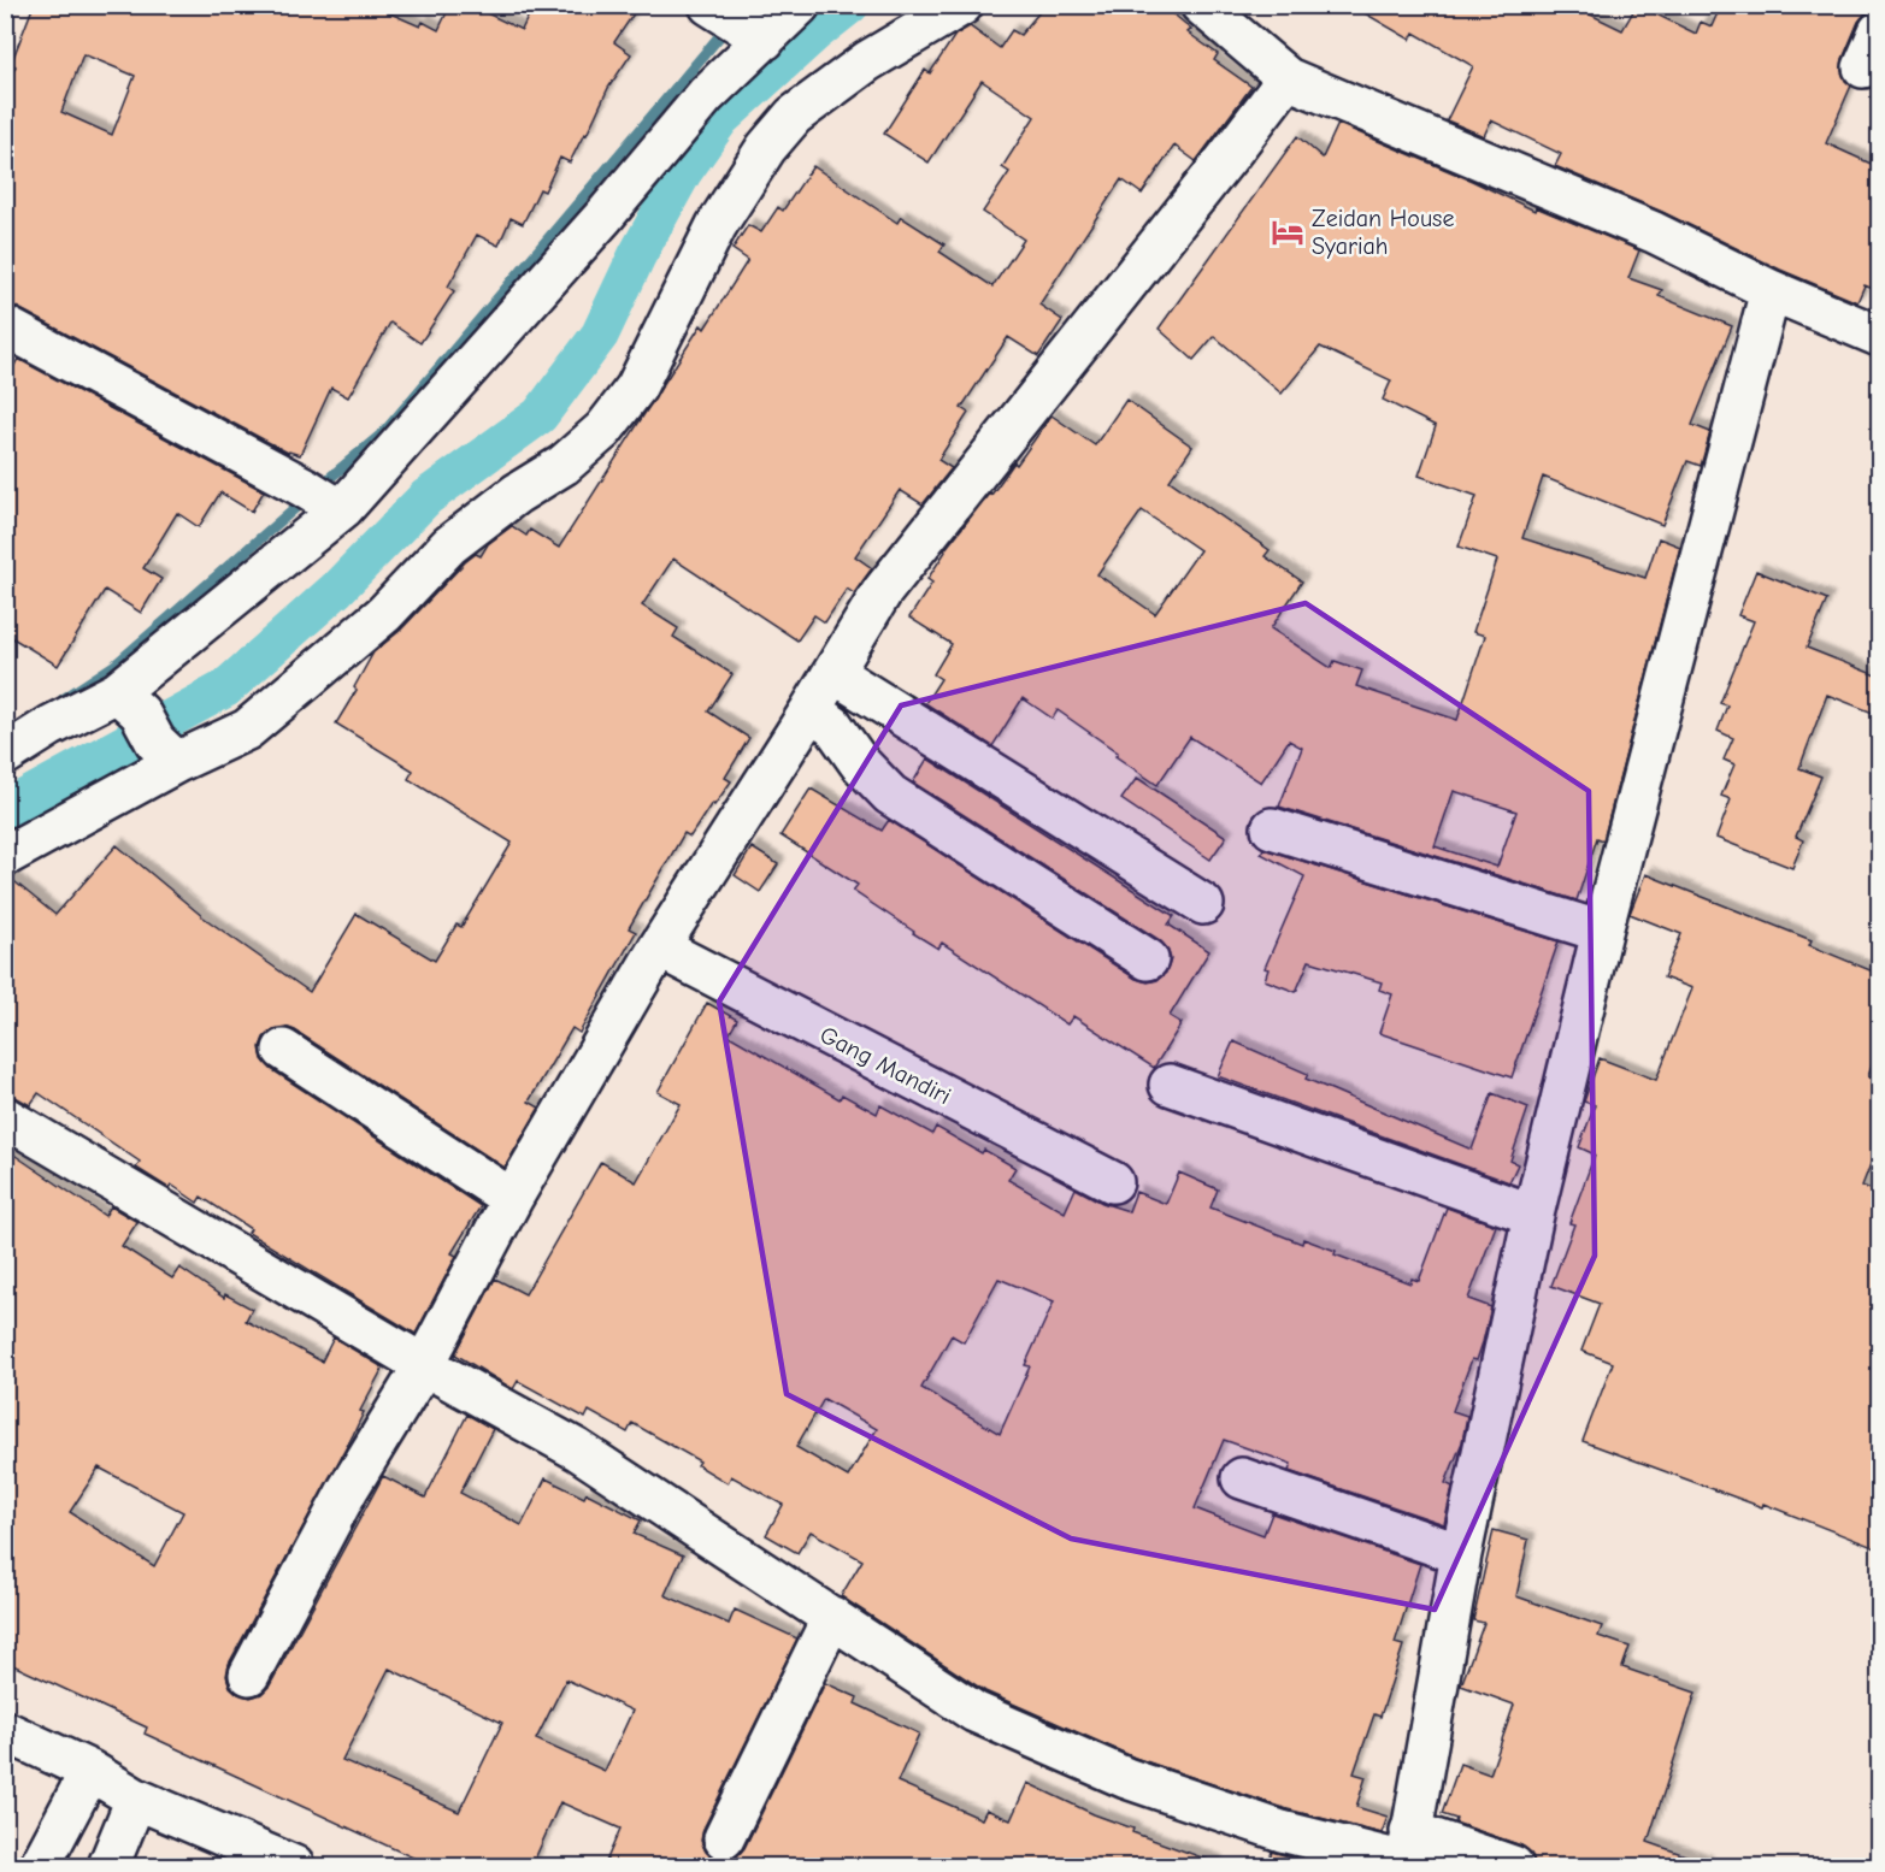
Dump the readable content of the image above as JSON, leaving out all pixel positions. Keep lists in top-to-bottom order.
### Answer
{
  "streets": {
    "street": ["Gang Mandiri"]
  },
  "places": {
    "hotel": ["Zeidan House Syariah"]
  }
}
